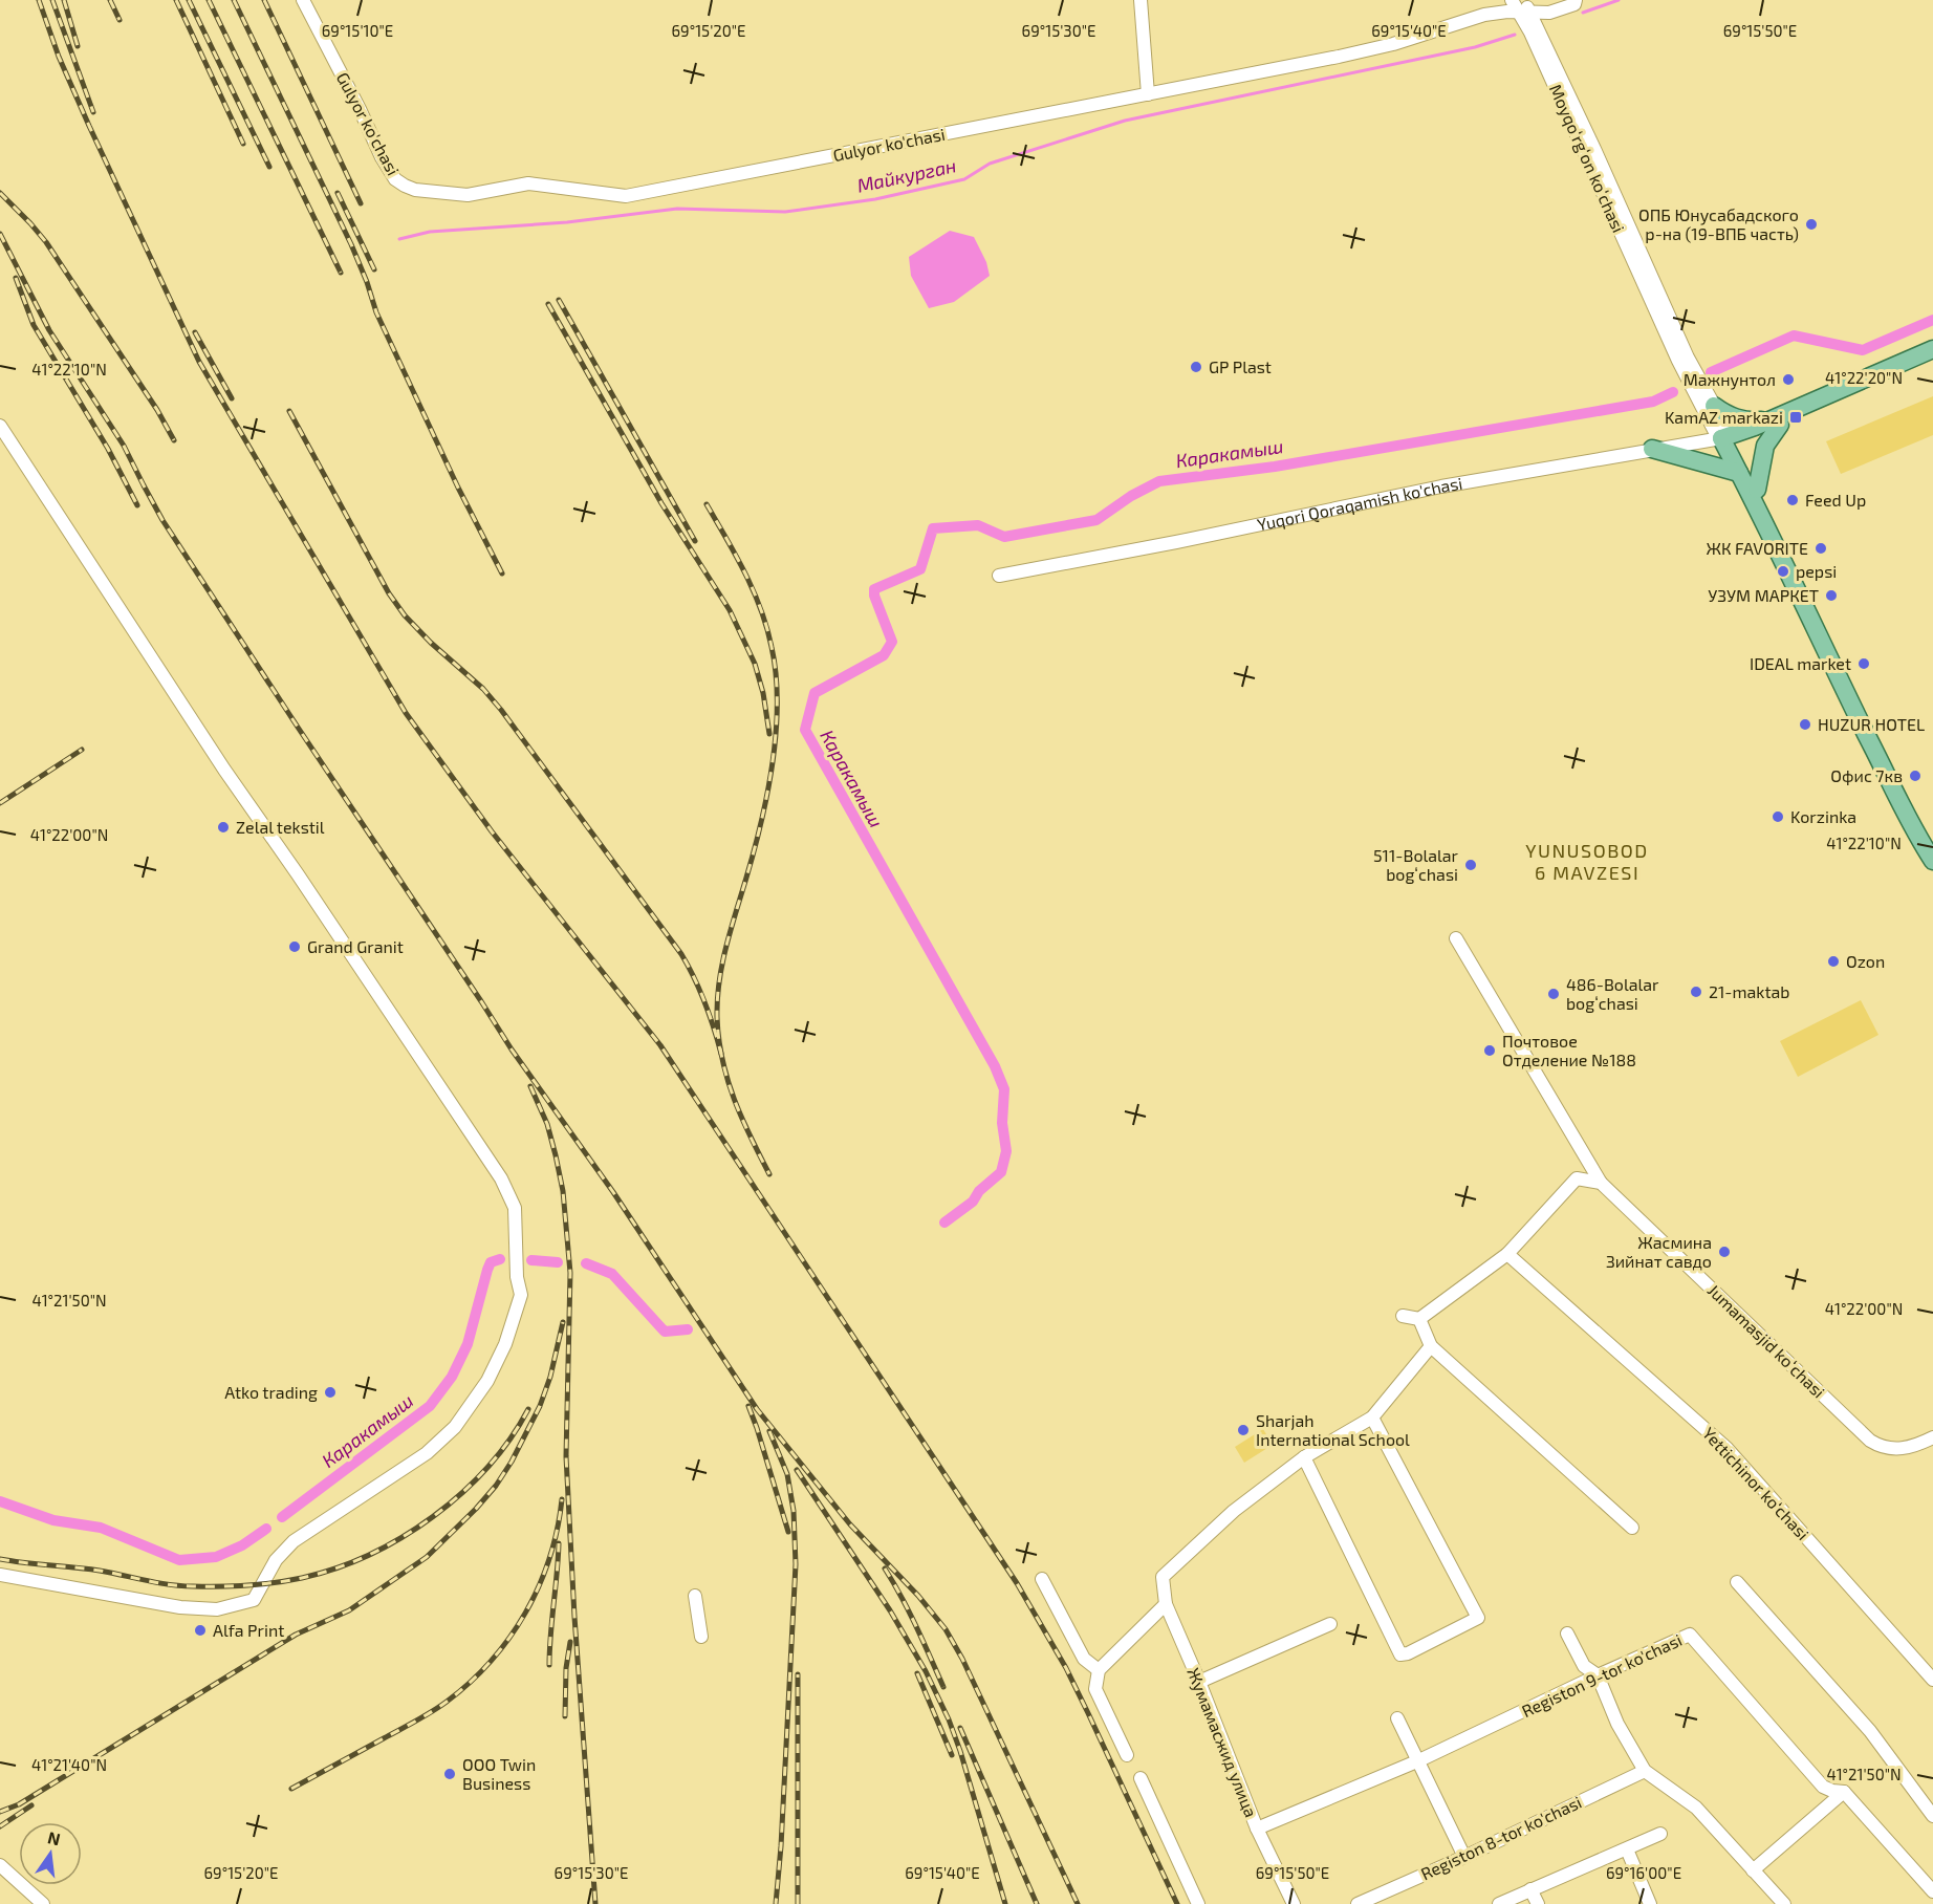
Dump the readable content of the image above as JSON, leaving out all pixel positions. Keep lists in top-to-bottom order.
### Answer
{
  "streets": {
    "main road": ["Yuqori Qoraqamish ko'chasi"],
    "street": [
      "Gulyor ko'chasi",
      "Moyqoʻrgʻon koʻchasi",
      "Jumamasjid koʻchasi",
      "Yettichinor ko‘chasi",
      "Registon 9-tor ko'chasi",
      "Жумамасжид улица",
      "Registon 8-tor ko'chasi"
    ]
  },
  "crossings": [
    ["Gulyor ko'chasi", "Moyqoʻrgʻon koʻchasi"],
    ["Moyqoʻrgʻon koʻchasi", "Yuqori Qoraqamish ko'chasi"],
    ["Registon 9-tor ko'chasi", "Жумамасжид улица"]
  ],
  "districts": ["YUNUSOBOD 6 MAVZESI"],
  "water": ["Майкурган", "Каракамыш"],
  "places": {
    "other": [
      "ОПБ Юнусабадского р-на (19-ВПБ часть)",
      "GP Plast",
      "Мажнунтол",
      "Feed Up",
      "ЖК FAVORITE",
      "pepsi",
      "УЗУМ МАРКЕТ",
      "IDEAL market",
      "HUZUR HOTEL",
      "Офис 7кв",
      "Korzinka",
      "Zelal tekstil",
      "511-Bolalar bogʻchasi",
      "Grand Granit",
      "Ozon",
      "21-maktab",
      "486-Bolalar bogʻchasi",
      "Почтовое Отделение №188",
      "Жасмина Зийнат савдо",
      "Atko trading",
      "Sharjah International School",
      "Alfa Print",
      "ООО Twin Business"
    ],
    "transit": ["KamAZ markazi"]
  },
  "north": "top",
  "coordinates": [
    "69°15'10\"E",
    "69°15'20\"E",
    "69°15'30\"E",
    "69°15'40\"E",
    "69°15'50\"E",
    "41°22'10\"N",
    "41°22'20\"N",
    "41°22'00\"N",
    "41°21'50\"N",
    "41°21'40\"N",
    "69°16'00\"E"
  ]
}
